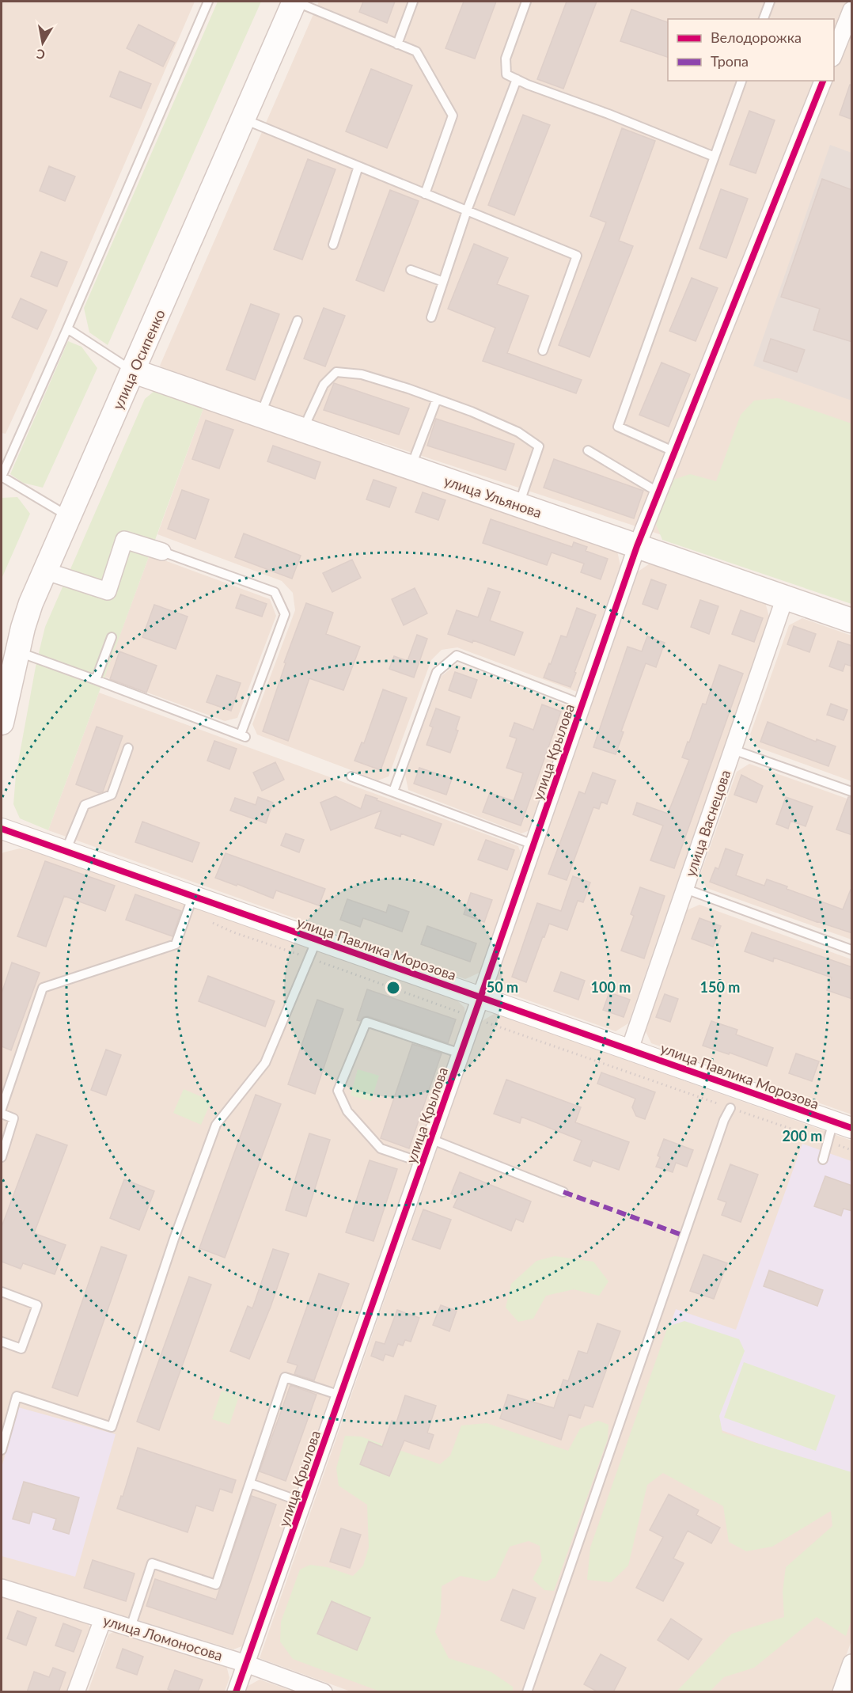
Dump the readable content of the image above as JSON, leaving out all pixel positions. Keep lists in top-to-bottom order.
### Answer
{
  "streets": {
    "main road": ["улица Осипенко", "улица Ульянова"],
    "street": [
      "улица Крылова",
      "улица Васнецова",
      "улица Павлика Морозова",
      "улица Ломоносова"
    ]
  },
  "crossings": [
    ["улица Осипенко", "улица Ульянова"],
    ["улица Ульянова", "улица Крылова"],
    ["улица Ульянова", "улица Васнецова"],
    ["улица Крылова", "улица Павлика Морозова"],
    ["улица Крылова", "улица Ломоносова"],
    ["улица Васнецова", "улица Павлика Морозова"]
  ],
  "legend": ["Велодорожка", "Тропа"],
  "north": "bottom",
  "rings": [
    "50 m",
    "100 m",
    "150 m",
    "200 m"
  ]
}
